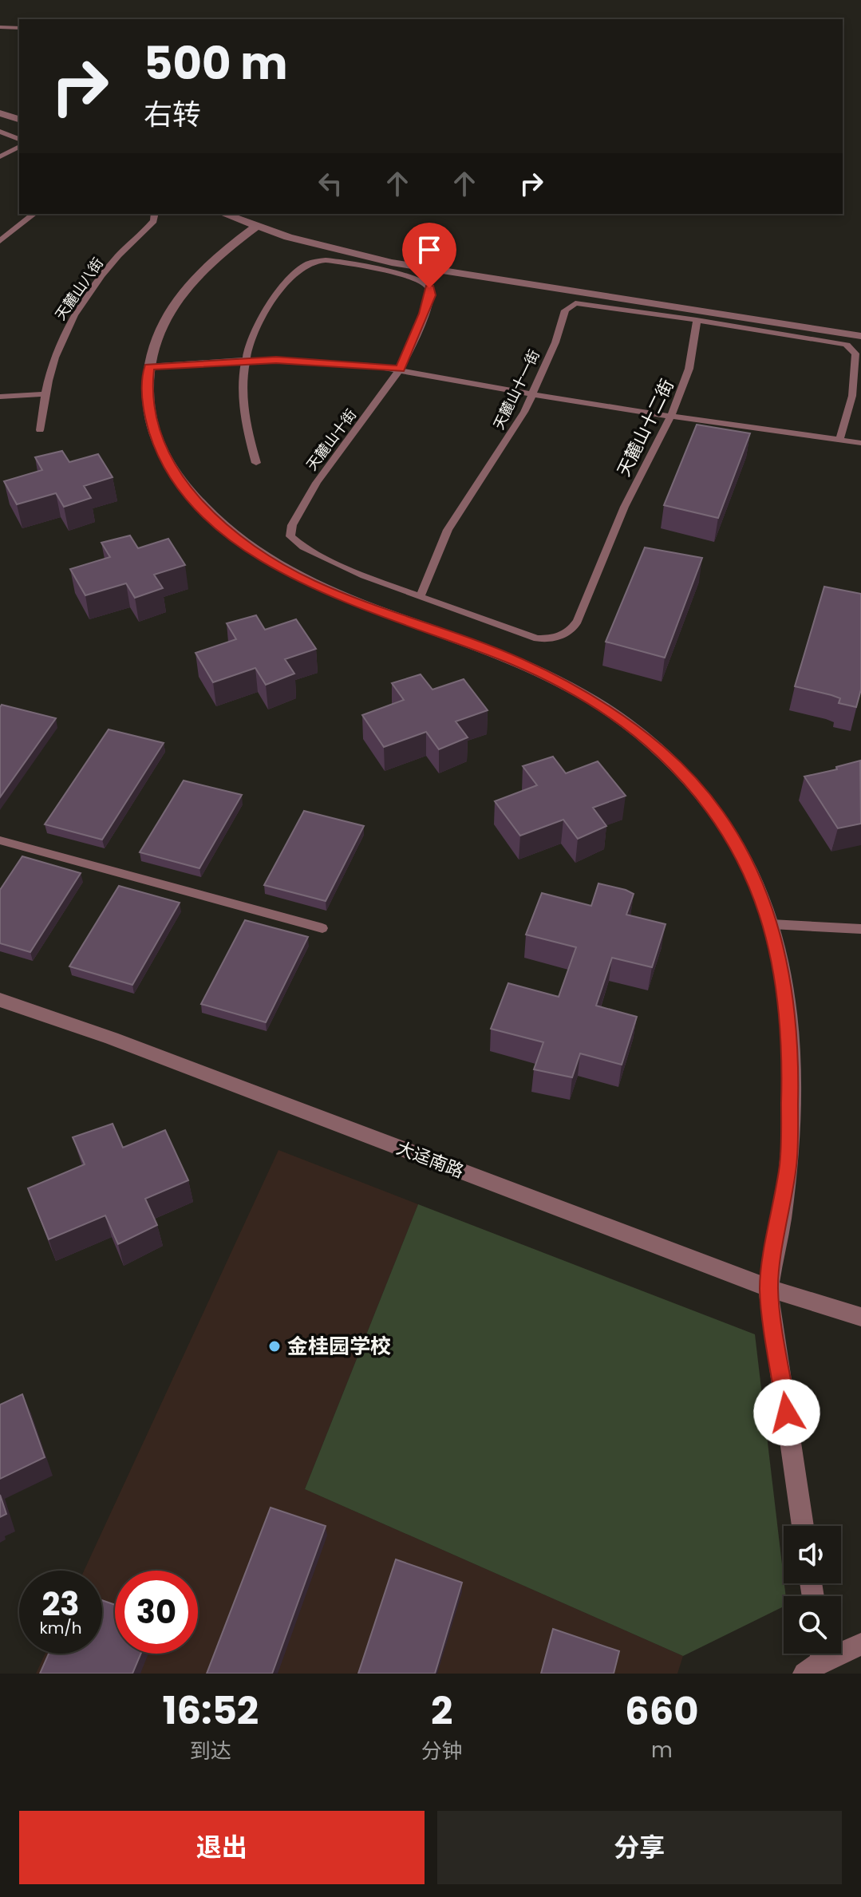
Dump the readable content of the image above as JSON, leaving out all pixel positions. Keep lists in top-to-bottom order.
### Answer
{
  "streets": {
    "street": ["大迳南路"],
    "lane": [
      "天麓山八街",
      "天麓山十一街",
      "天麓山十二街",
      "天麓山十街"
    ]
  },
  "crossings": [
    ["天麓山十一街", "天麓山十二街"],
    ["天麓山十一街", "天麓山十街"],
    ["天麓山十二街", "天麓山十街"]
  ],
  "places": ["金桂园学校"],
  "page": {
    "turn": ["500 m", "右转"],
    "speed": "23 km/h",
    "limit": "30",
    "eta": [
      "16:52",
      "到达",
      "2",
      "分钟",
      "660",
      "m"
    ],
    "buttons": ["退出", "分享"]
  }
}
